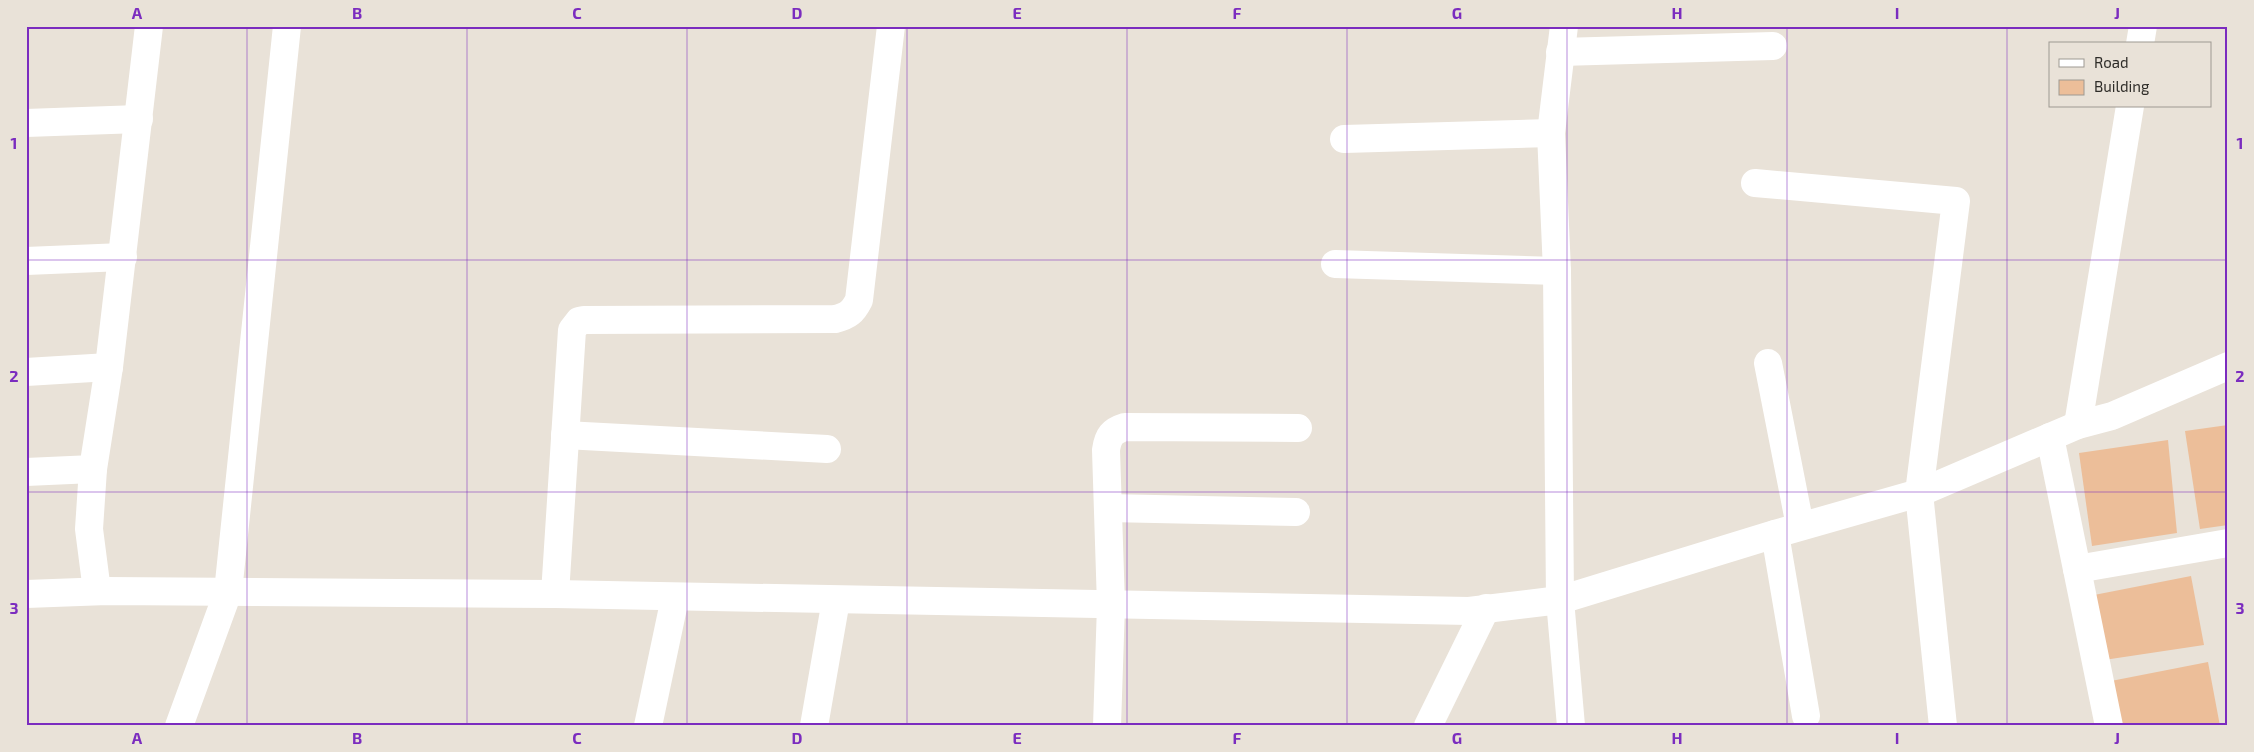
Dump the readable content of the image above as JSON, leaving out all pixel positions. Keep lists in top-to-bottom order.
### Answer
{
  "legend": ["Road", "Building"],
  "grid": {
    "columns": [
      "A",
      "B",
      "C",
      "D",
      "E",
      "F",
      "G",
      "H",
      "I",
      "J"
    ],
    "rows": ["1", "2", "3"]
  }
}
